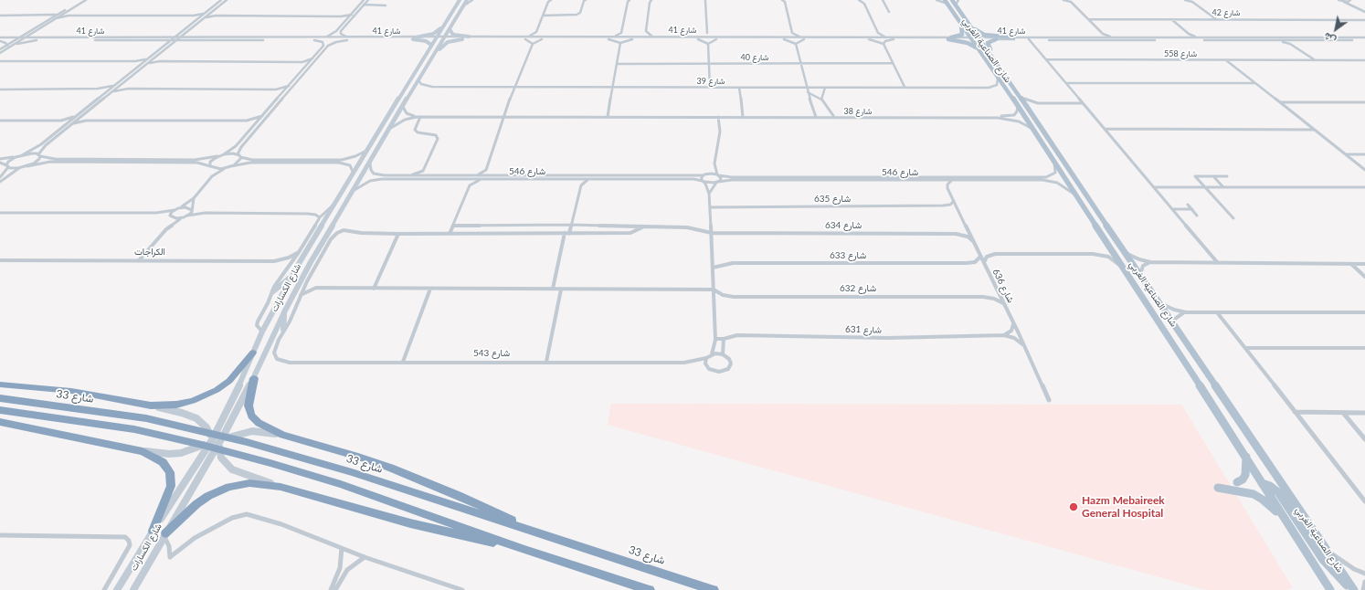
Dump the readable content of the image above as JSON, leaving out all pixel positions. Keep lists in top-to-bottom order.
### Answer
{
  "streets": {
    "highway": ["شارع 33"],
    "main road": ["شارع الصناعية الغربي"],
    "street": [
      "شارع 42",
      "شارع 41",
      "شارع 558",
      "شارع 40",
      "شارع 39",
      "شارع 38",
      "شارع 546",
      "شارع 635",
      "شارع 634",
      "الكراجات",
      "شارع 633",
      "شارع 636",
      "شارع الكسارات",
      "شارع 632",
      "شارع 631",
      "شارع 543"
    ]
  },
  "crossings": [
    ["شارع 41", "شارع الصناعية الغربي"],
    ["شارع 41", "شارع الكسارات"],
    ["شارع الصناعية الغربي", "شارع 39"],
    ["شارع الصناعية الغربي", "شارع 38"],
    ["شارع الصناعية الغربي", "شارع 546"],
    ["شارع 39", "شارع الكسارات"],
    ["شارع 38", "شارع الكسارات"],
    ["شارع 546", "شارع 636"],
    ["شارع 546", "شارع الكسارات"],
    ["شارع 635", "شارع 636"],
    ["شارع 634", "شارع 636"],
    ["الكراجات", "شارع الكسارات"],
    ["شارع 633", "شارع 636"],
    ["شارع 636", "شارع 632"],
    ["شارع 636", "شارع 631"],
    ["شارع الكسارات", "شارع 543"]
  ],
  "places": ["Hazm Mebaireek General Hospital"],
  "north": "bottom left"
}
